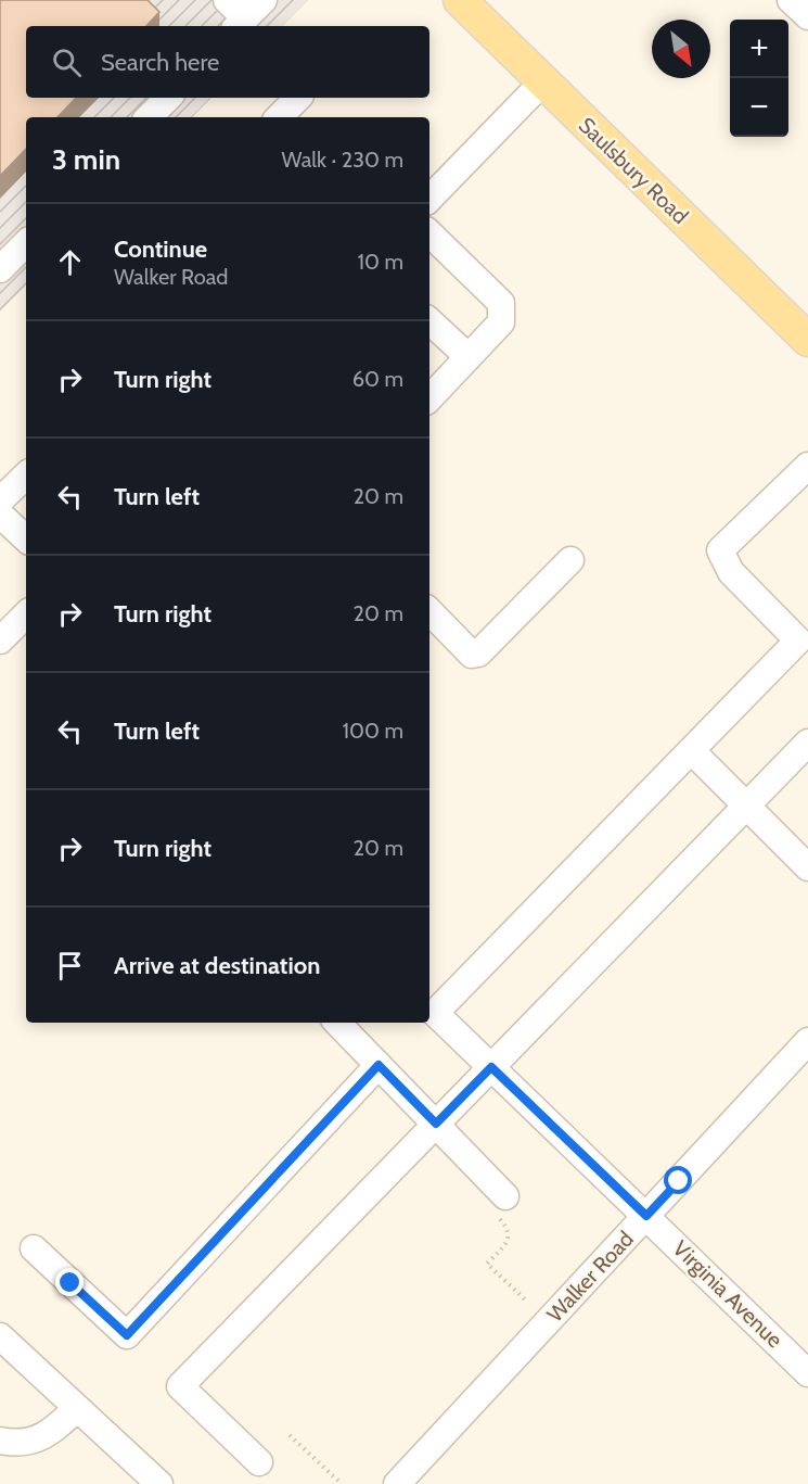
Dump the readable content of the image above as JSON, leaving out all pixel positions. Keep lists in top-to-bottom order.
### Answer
{
  "streets": {
    "main road": ["Saulsbury Road"],
    "street": ["Walker Road", "Virginia Avenue"]
  },
  "crossings": [
    ["Walker Road", "Virginia Avenue"]
  ],
  "north": "bottom right",
  "page": {
    "map_buttons": ["+", "−"],
    "search": "Search here",
    "heading": ["3 min", "Walk · 230 m"],
    "list": [
      ["Continue", "Walker Road", "10 m"],
      ["Turn right", "60 m"],
      ["Turn left", "20 m"],
      ["Turn right", "20 m"],
      ["Turn left", "100 m"],
      ["Turn right", "20 m"],
      "Arrive at destination"
    ]
  }
}
